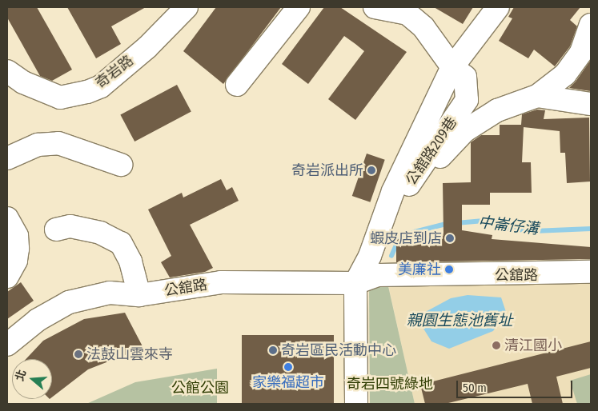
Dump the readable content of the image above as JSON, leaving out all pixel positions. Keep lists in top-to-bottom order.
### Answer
{
  "streets": {
    "street": ["奇岩路", "公舘路209巷", "公舘路"]
  },
  "crossings": [
    ["公舘路209巷", "公舘路"]
  ],
  "water": ["中崙仔溝", "親園生態池舊址"],
  "parks": ["奇岩四號綠地", "公館公園"],
  "places": [
    "奇岩派出所",
    "蝦皮店到店",
    "美廉社",
    "清江國小",
    "奇岩區民活動中心",
    "法鼓山雲來寺",
    "家樂福超市"
  ],
  "scale_bar": "50 m",
  "north": "left"
}
